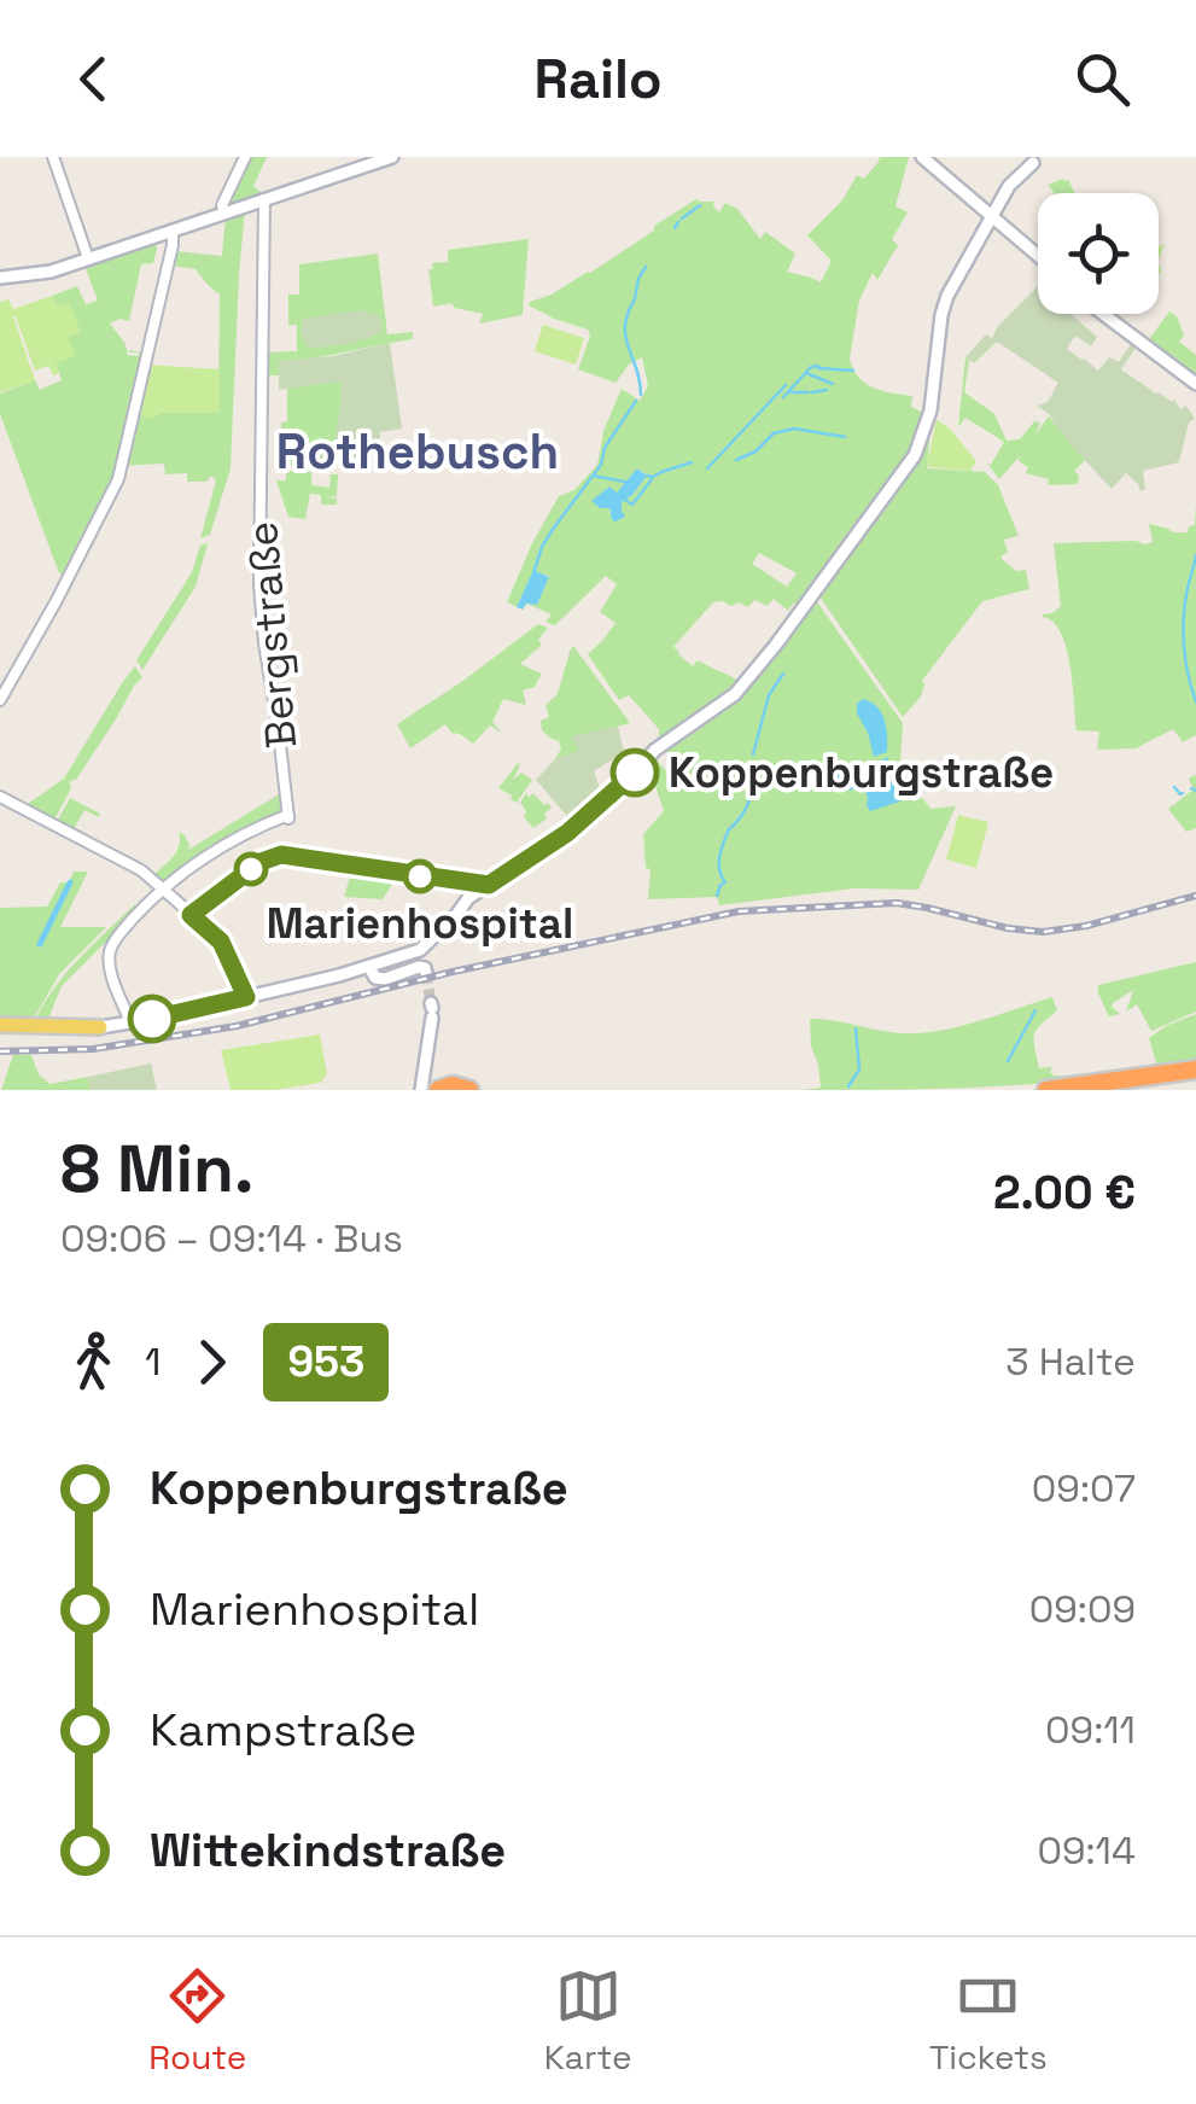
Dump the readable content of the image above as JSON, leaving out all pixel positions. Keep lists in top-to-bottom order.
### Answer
{
  "streets": {
    "street": ["Bergstraße"]
  },
  "districts": ["Rothebusch"],
  "places": ["Koppenburgstraße", "Marienhospital"],
  "lines": ["bus line 953"],
  "page": {
    "header": "Railo",
    "heading": ["8 Min.", "09:06 – 09:14 · Bus", "2.00 €"],
    "legs": ["1", "953", "3 Halte"],
    "list": [
      {
        "name": "Koppenburgstraße",
        "value": "09:07"
      },
      {
        "name": "Marienhospital",
        "value": "09:09"
      },
      {
        "name": "Kampstraße",
        "value": "09:11"
      },
      {
        "name": "Wittekindstraße",
        "value": "09:14"
      }
    ],
    "tabs": ["Route", "Karte", "Tickets"]
  }
}
